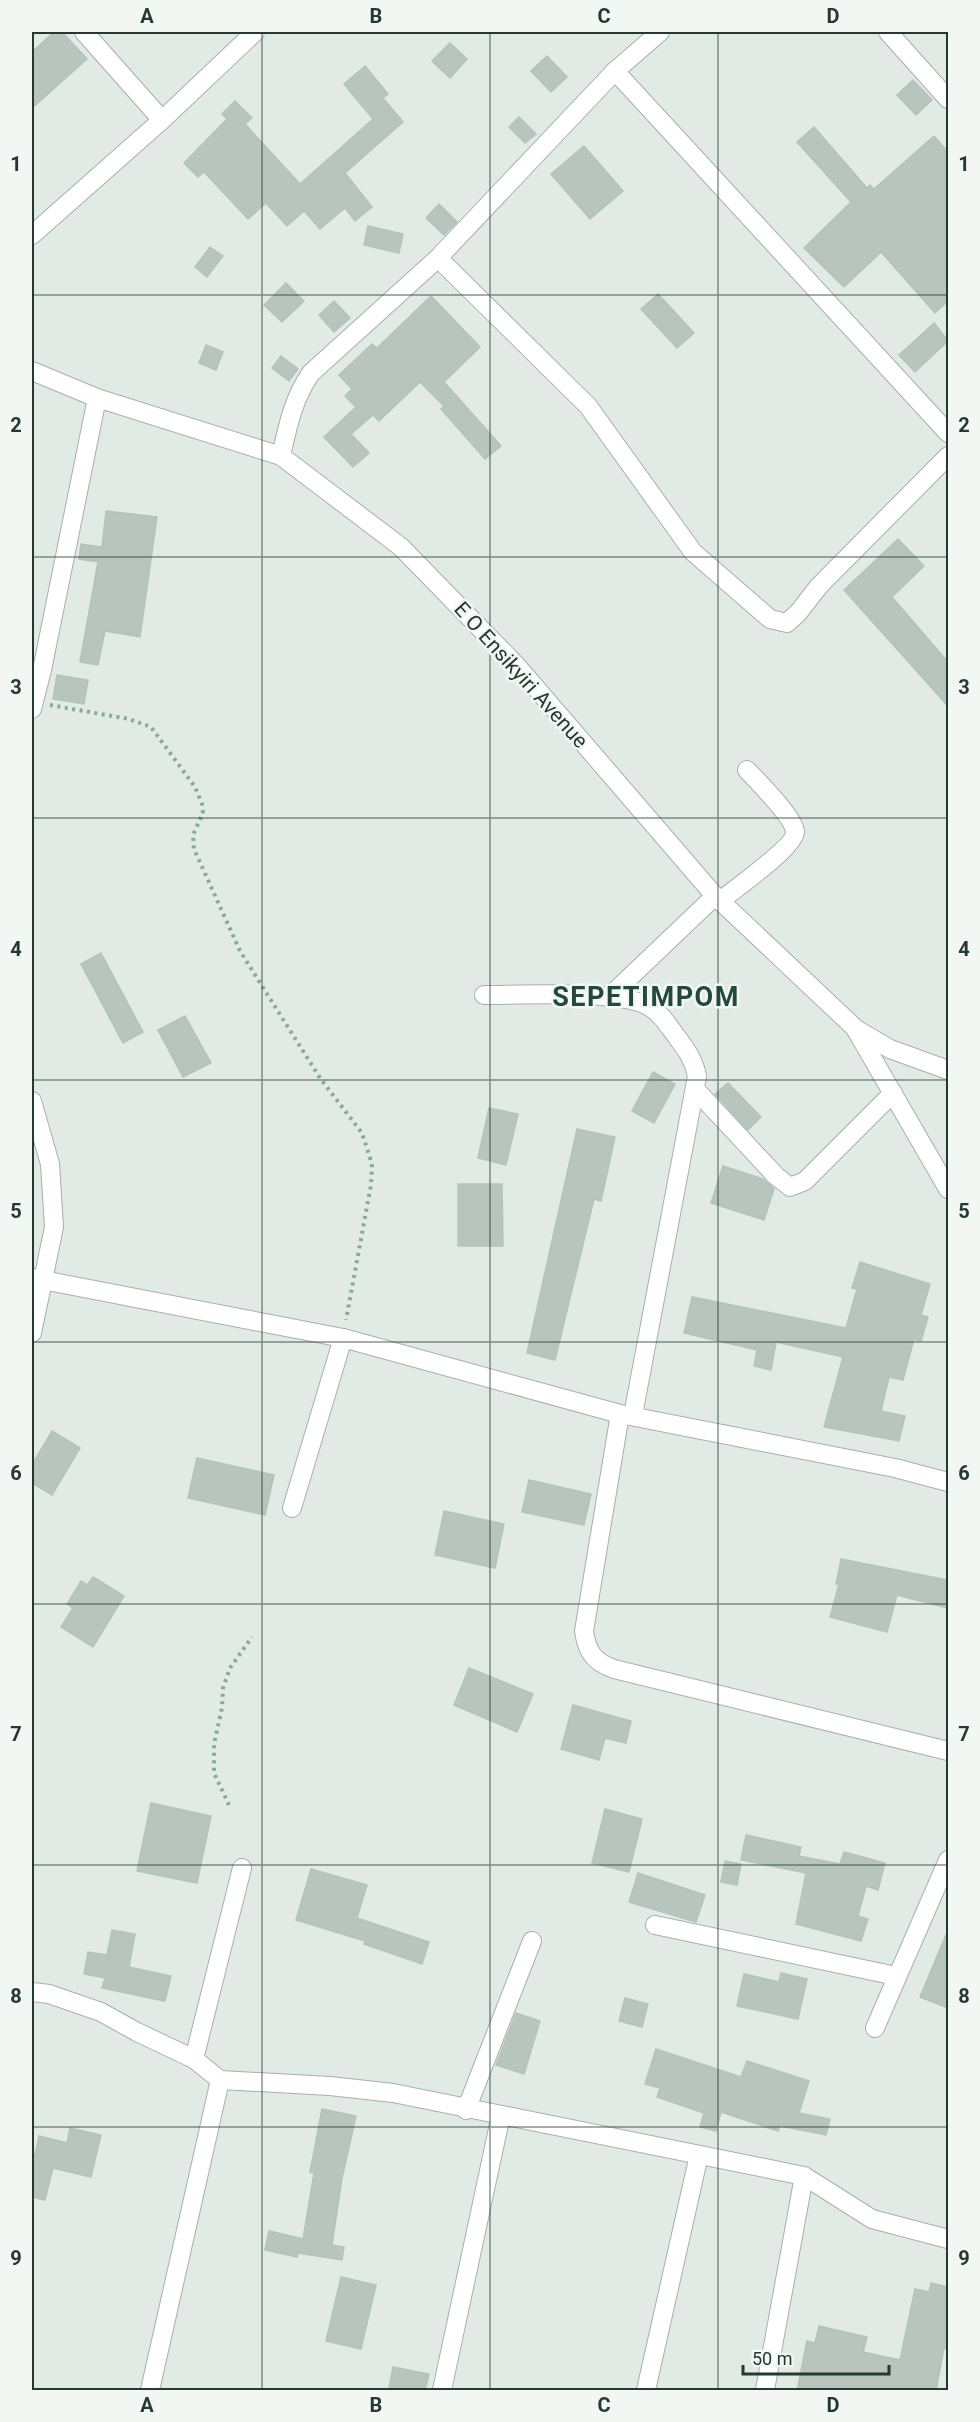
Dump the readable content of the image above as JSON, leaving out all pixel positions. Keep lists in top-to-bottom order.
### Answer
{
  "streets": {
    "street": ["E O Ensikyiri Avenue"]
  },
  "districts": ["SEPETIMPOM"],
  "scale_bar": "50 m",
  "grid": {
    "columns": [
      "A",
      "B",
      "C",
      "D"
    ],
    "rows": [
      "1",
      "2",
      "3",
      "4",
      "5",
      "6",
      "7",
      "8",
      "9"
    ]
  }
}
